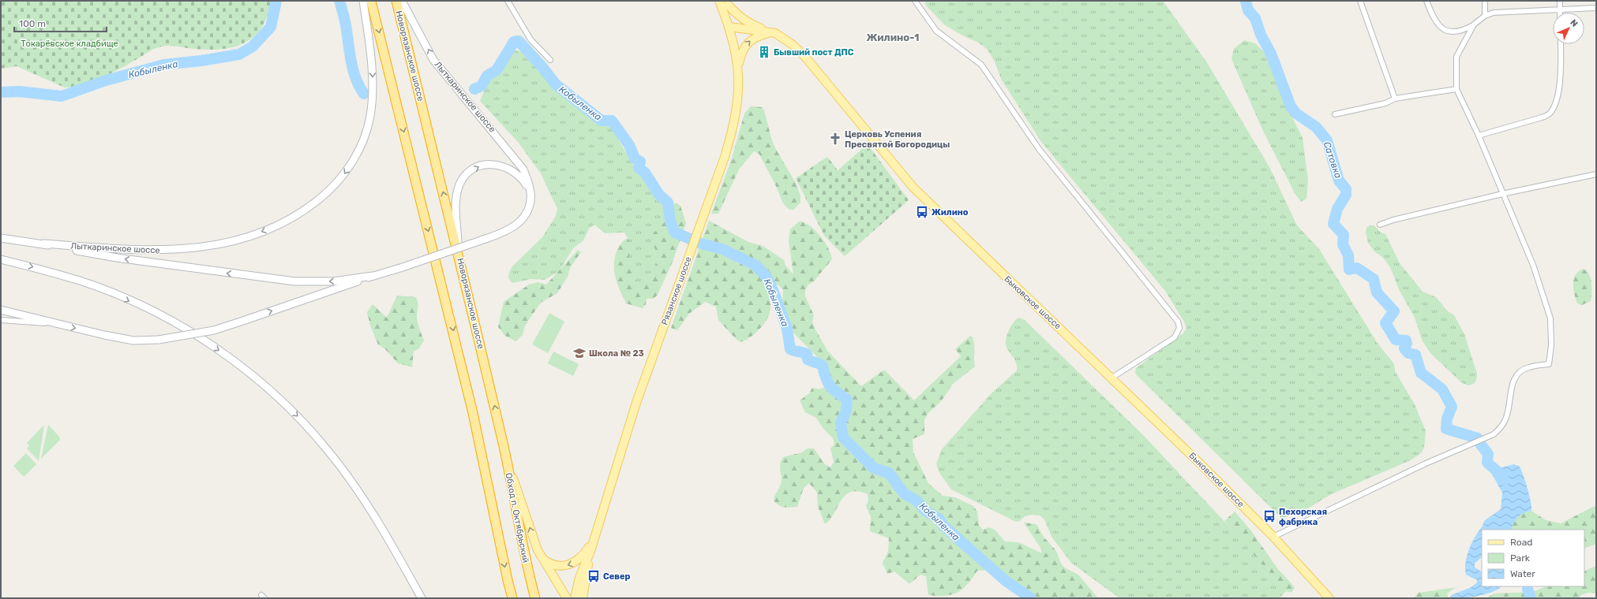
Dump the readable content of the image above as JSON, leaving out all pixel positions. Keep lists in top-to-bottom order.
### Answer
{
  "streets": {
    "highway": ["Новорязанское шоссе", "Обход п. Октябрьский"],
    "main road": ["Лыткаринское шоссе", "Рязанское шоссе", "Быковское шоссе"]
  },
  "crossings": [
    ["Новорязанское шоссе", "Обход п. Октябрьский"],
    ["Рязанское шоссе", "Быковское шоссе"]
  ],
  "districts": ["Жилино-1"],
  "water": ["Кобыленка", "Сатовка"],
  "parks": ["Токарёвское кладбище"],
  "places": {
    "building": ["Бывший пост ДПС"],
    "church": ["Церковь Успения Пресвятой Богородицы"],
    "bus stop": ["Жилино", "Пехорская фабрика", "Север"],
    "school or university": ["Школа № 23"]
  },
  "legend": ["Road", "Park", "Water"],
  "scale_bar": "100 m",
  "north": "top right"
}
